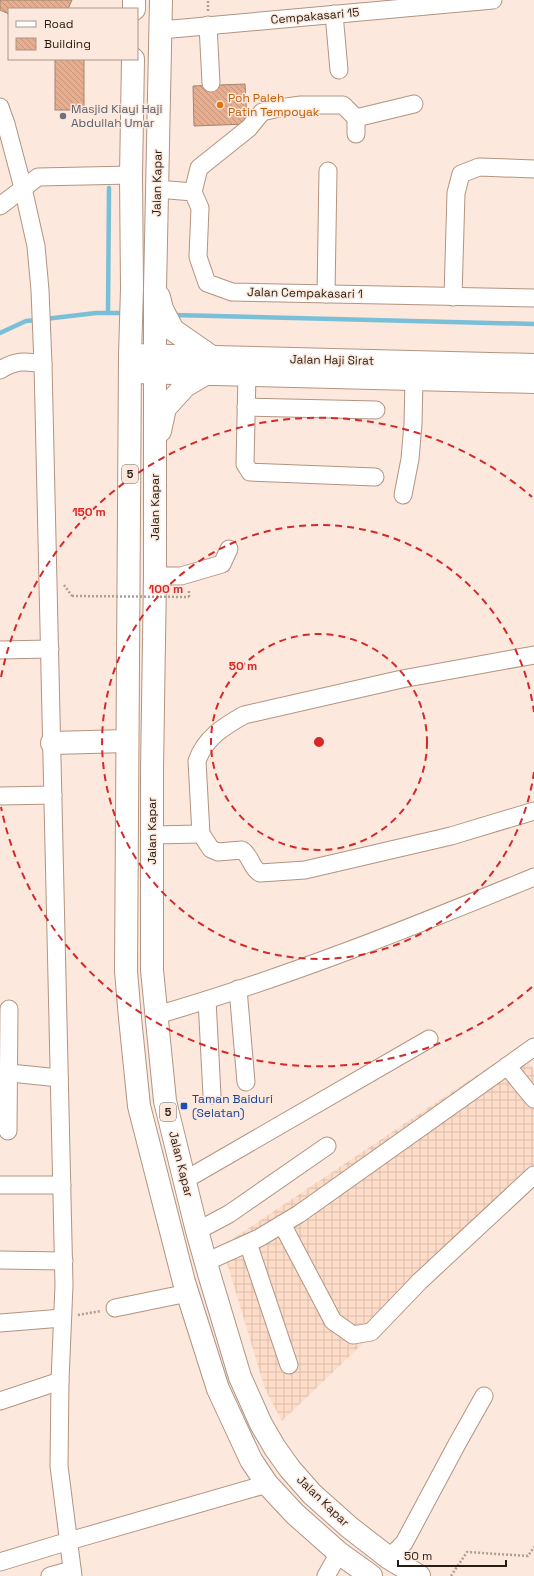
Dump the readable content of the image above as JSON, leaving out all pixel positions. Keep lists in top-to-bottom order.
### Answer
{
  "streets": {
    "main road": ["Jalan Kapar", "Jalan Haji Sirat", "5"],
    "street": ["Cempakasari 15", "Jalan Cempakasari 1"]
  },
  "crossings": [
    ["Cempakasari 15", "Jalan Kapar"],
    ["Jalan Kapar", "Jalan Haji Sirat"]
  ],
  "places": {
    "other": ["Poh Paleh Patin Tempoyak", "Masjid Kiayi Haji Abdullah Umar"],
    "transit": ["Taman Baiduri (Selatan)"]
  },
  "legend": ["Road", "Building"],
  "scale_bar": "50 m",
  "rings": ["150 m", "100 m", "50 m"]
}
